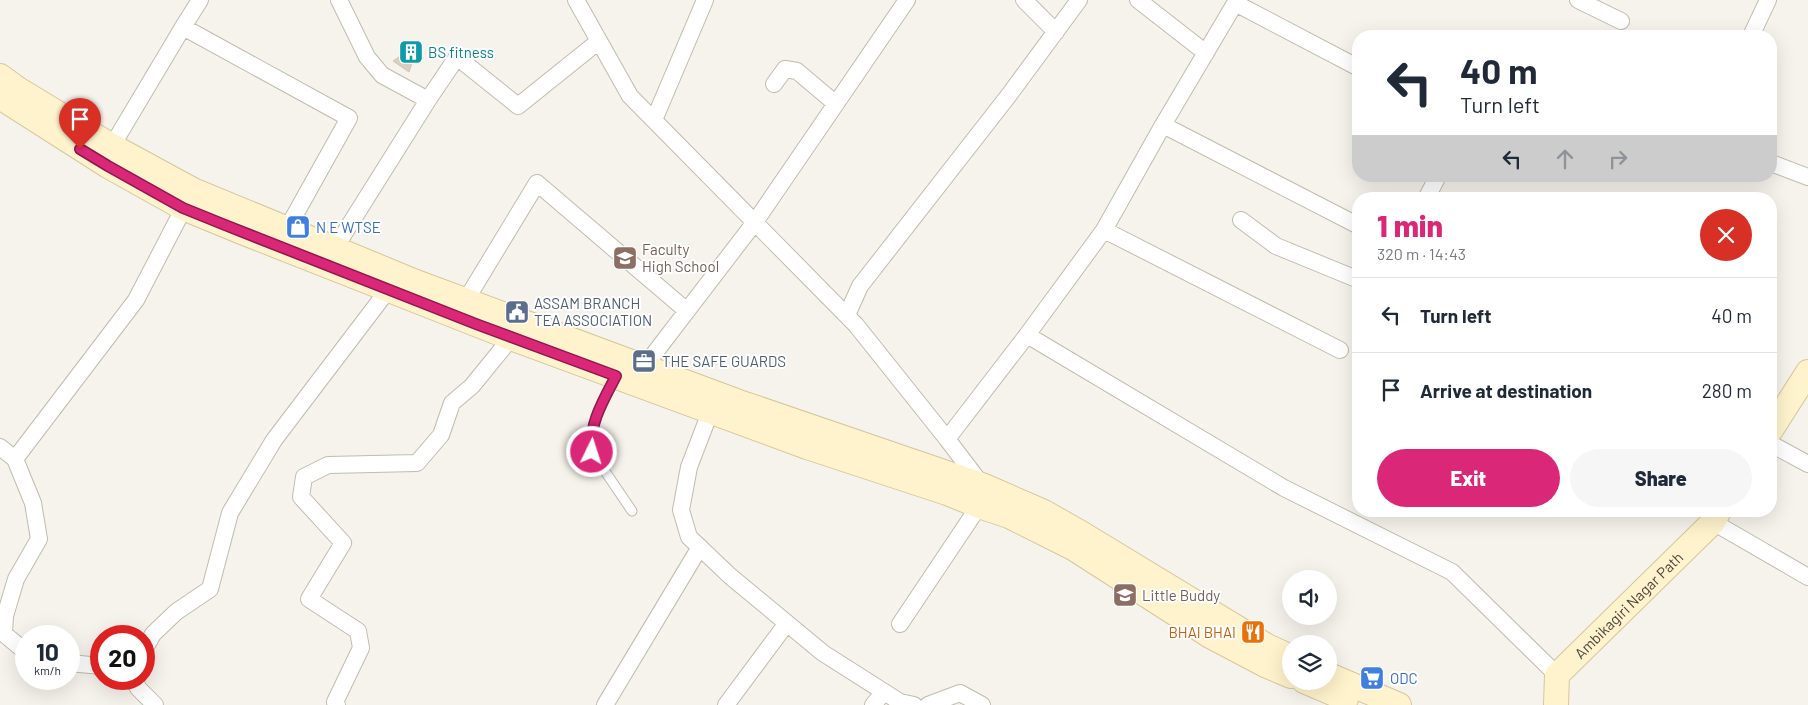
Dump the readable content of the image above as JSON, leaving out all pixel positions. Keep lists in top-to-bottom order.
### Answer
{
  "streets": {
    "main road": ["Ambikagiri Nagar Path"]
  },
  "places": {
    "building": ["BS fitness"],
    "shop": ["N E WTSE"],
    "school or university": ["Faculty High School", "Little Buddy"],
    "public building": ["ASSAM BRANCH TEA ASSOCIATION"],
    "office": ["THE SAFE GUARDS"],
    "restaurant": ["BHAI BHAI"],
    "supermarket": ["ODC"]
  },
  "page": {
    "turn": ["40 m", "Turn left"],
    "heading": ["1 min", "320 m · 14:43"],
    "list": [
      {
        "name": "Turn left",
        "value": "40 m"
      },
      {
        "name": "Arrive at destination",
        "value": "280 m"
      }
    ],
    "buttons": ["Exit", "Share"],
    "speed": "10 km/h",
    "limit": "20"
  }
}
